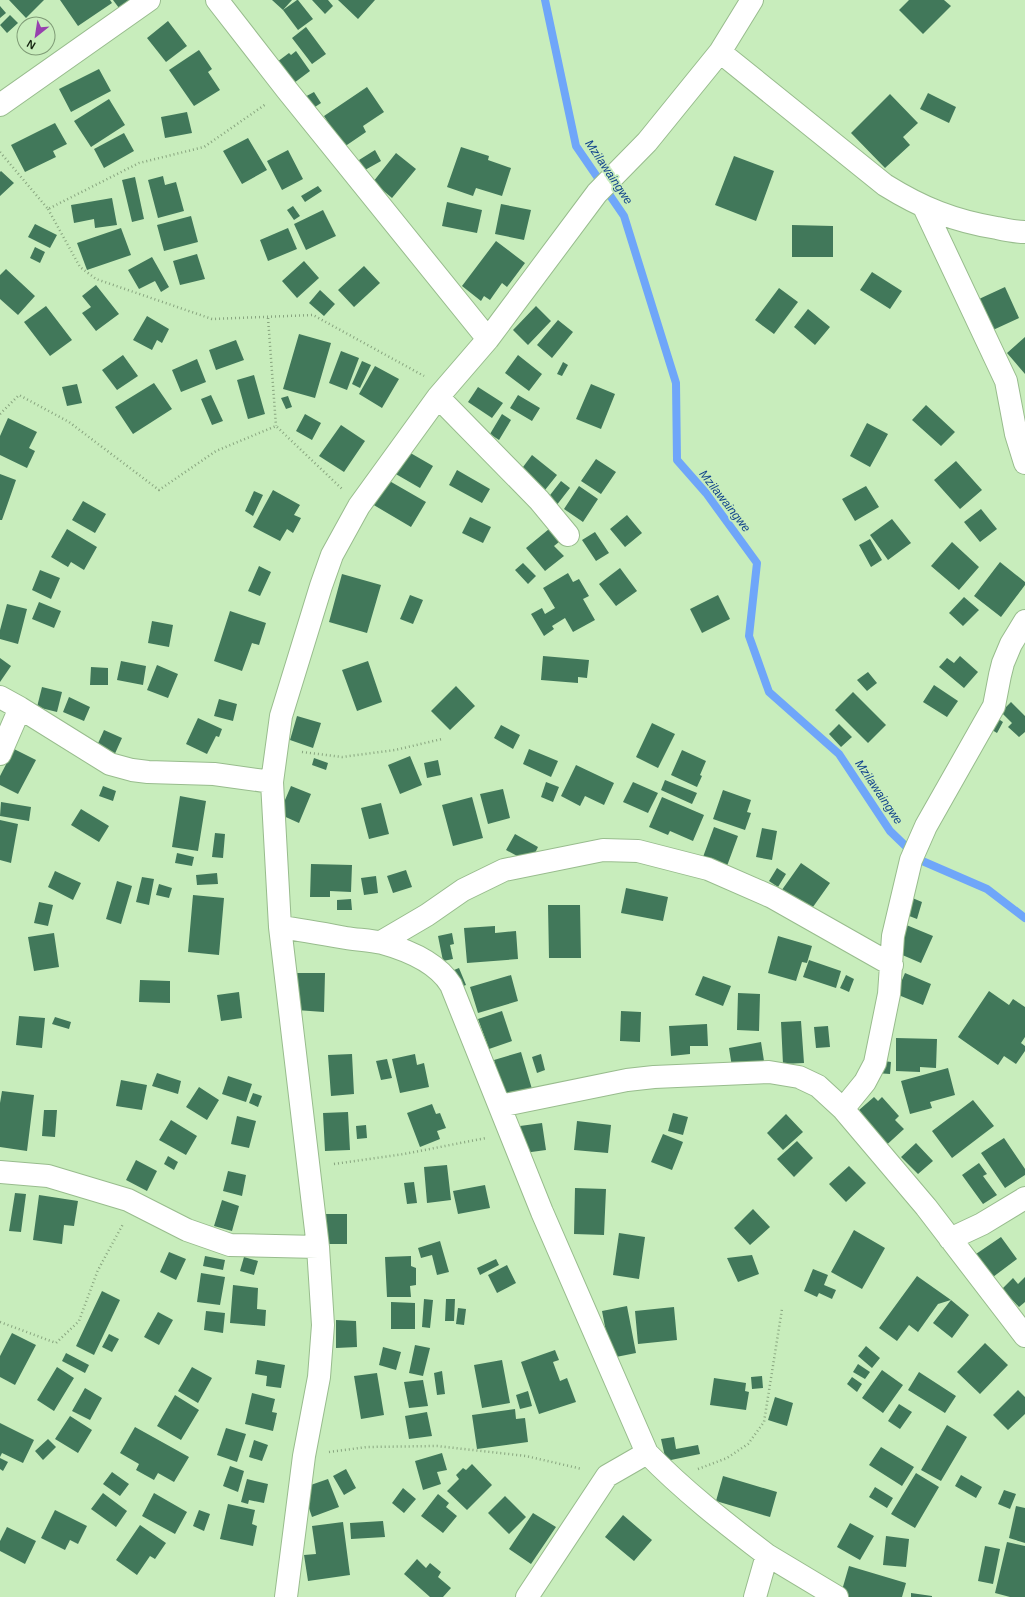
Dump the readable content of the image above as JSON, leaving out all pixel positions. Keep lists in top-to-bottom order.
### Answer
{
  "water": ["Mzilawaingwe"],
  "north": "bottom left"
}
